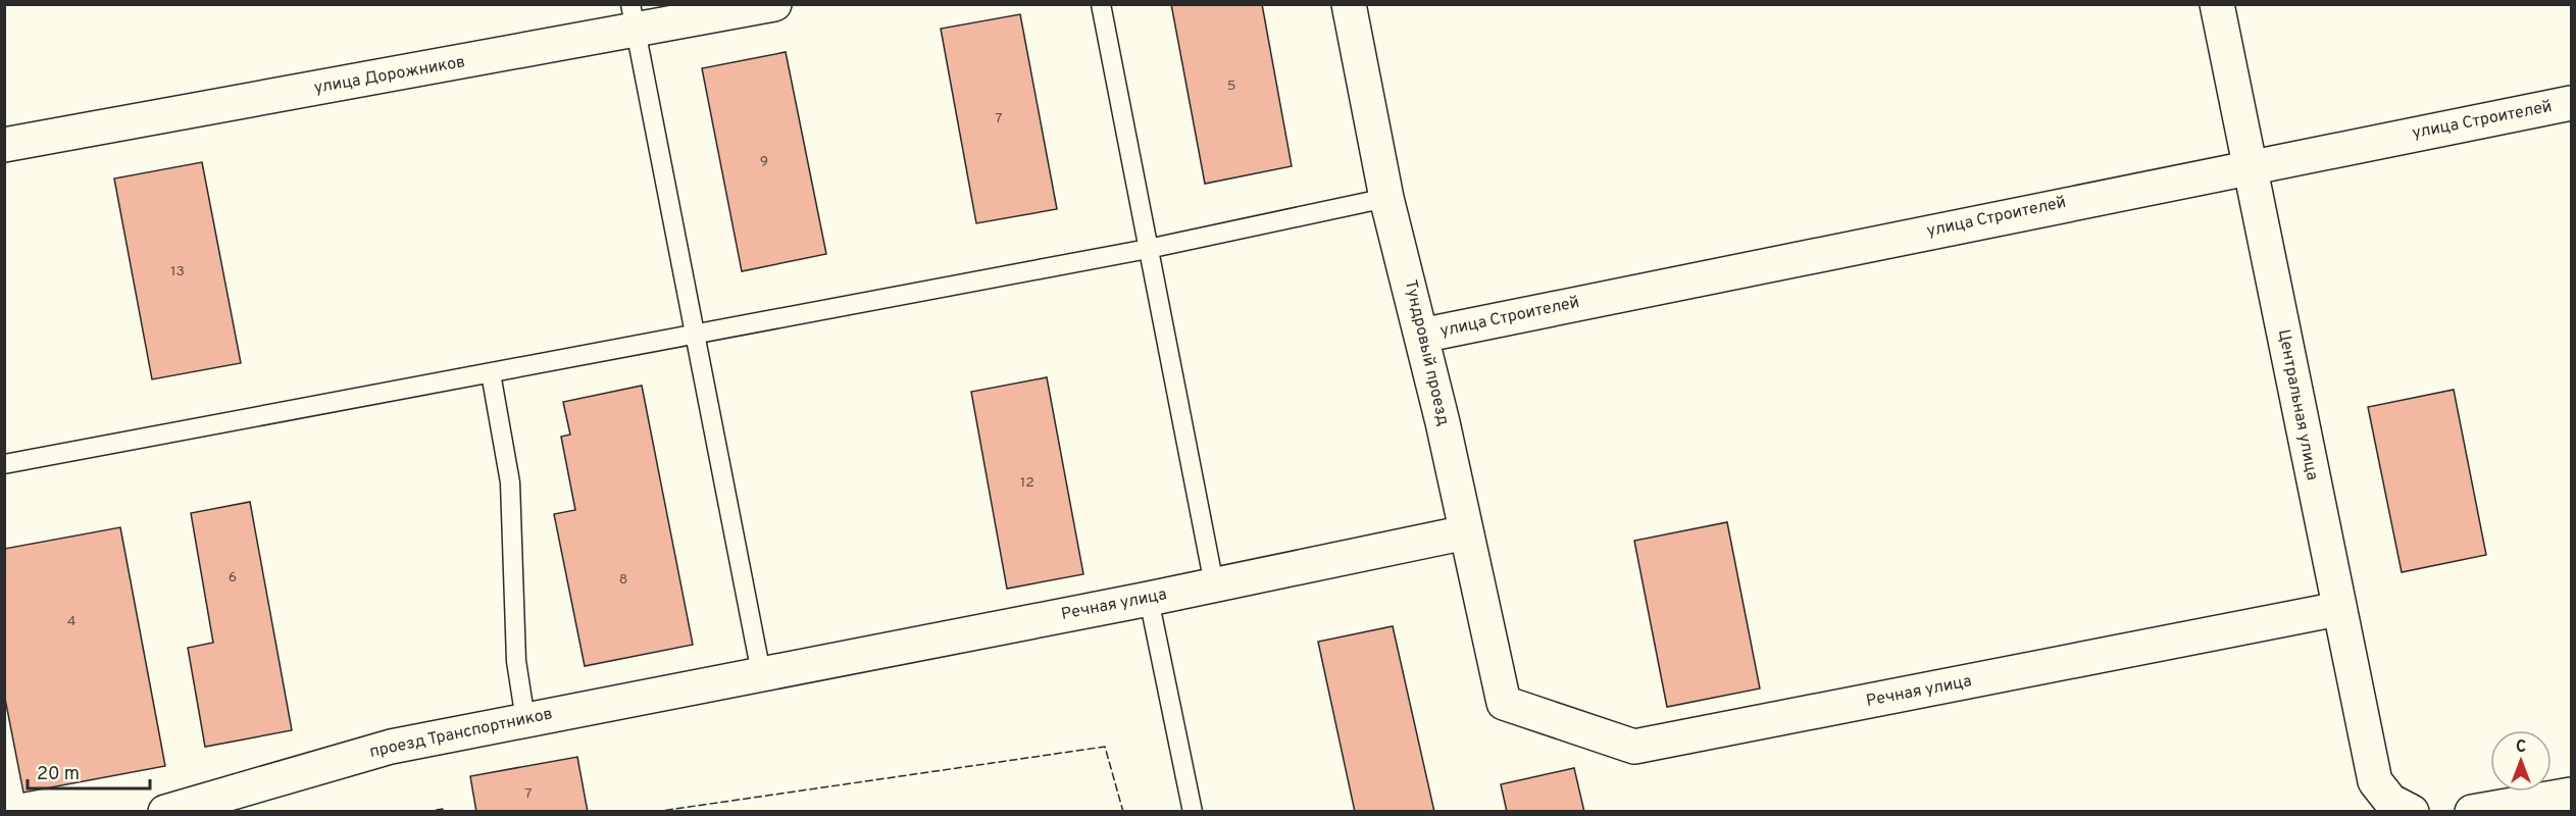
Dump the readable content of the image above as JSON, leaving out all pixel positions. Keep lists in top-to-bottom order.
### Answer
{
  "streets": {
    "street": [
      "улица Дорожников",
      "улица Строителей",
      "Тундровый проезд",
      "Центральная улица",
      "Речная улица",
      "проезд Транспортников"
    ]
  },
  "crossings": [
    ["улица Строителей", "Тундровый проезд"],
    ["улица Строителей", "Центральная улица"],
    ["Тундровый проезд", "Речная улица"],
    ["Центральная улица", "Речная улица"],
    ["Речная улица", "проезд Транспортников"]
  ],
  "house_numbers": [
    "5",
    "7",
    "9",
    "13",
    "12",
    "6",
    "8",
    "4",
    "7"
  ],
  "scale_bar": "20 m",
  "north": "top"
}
